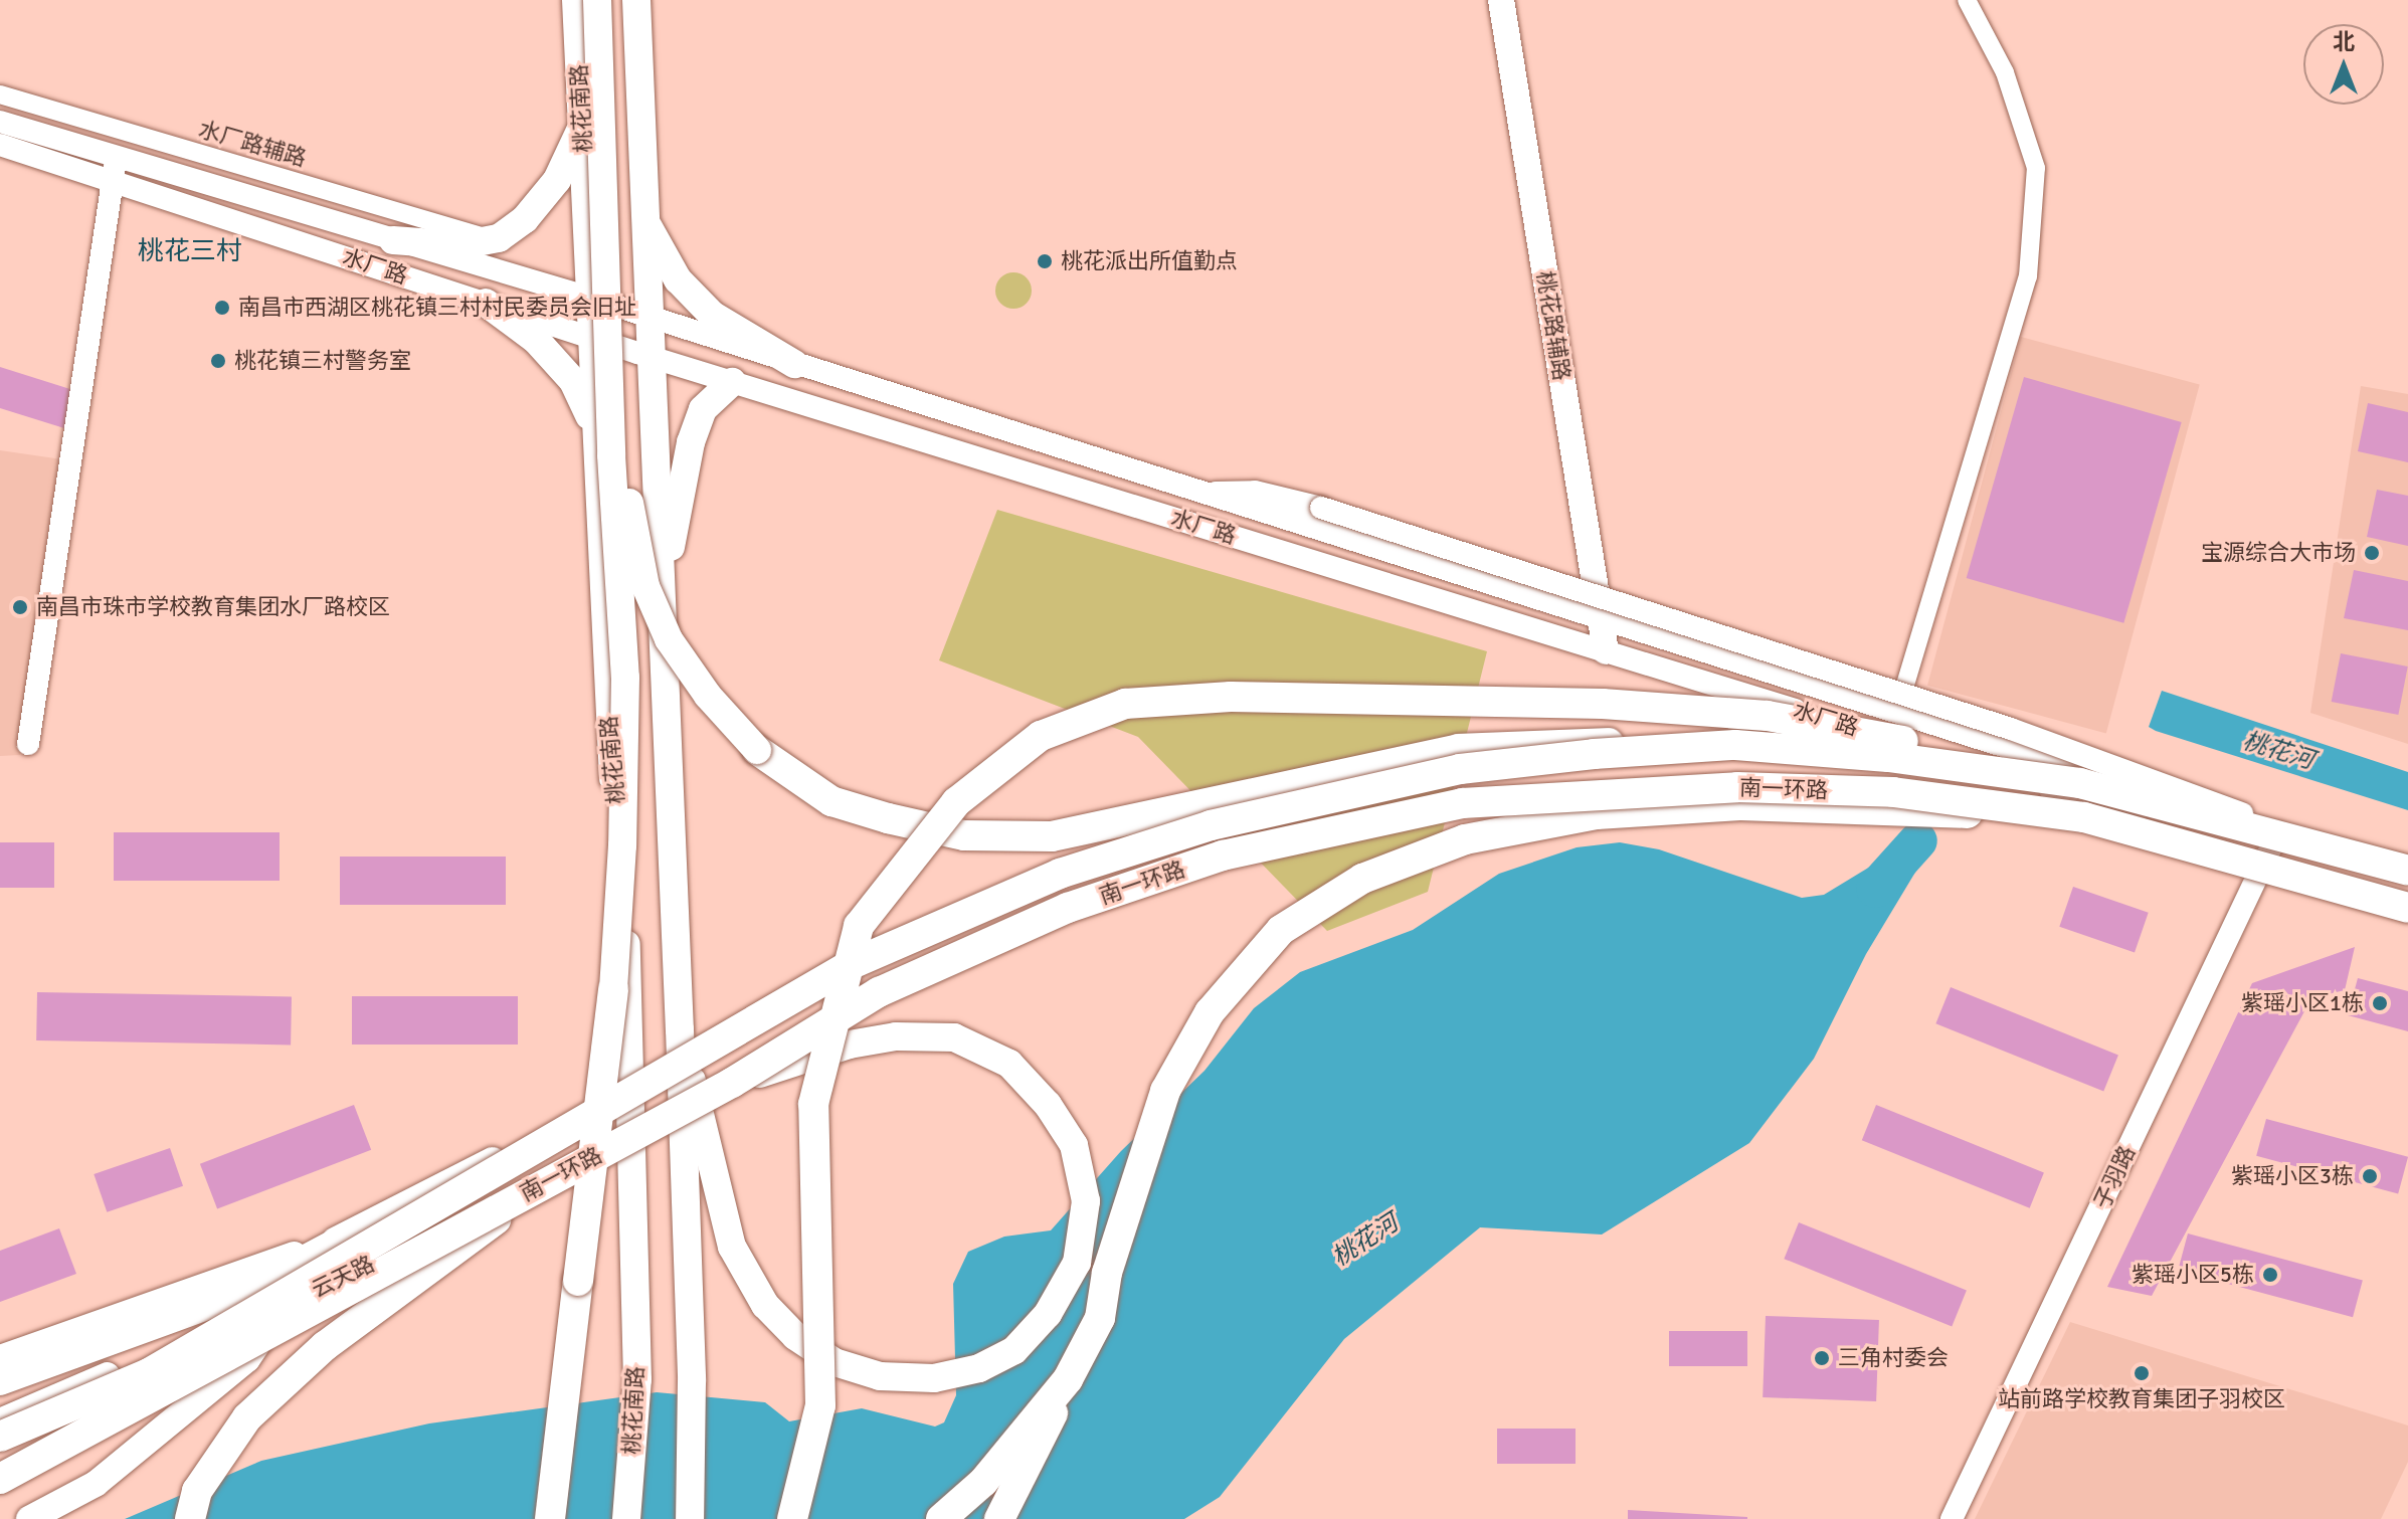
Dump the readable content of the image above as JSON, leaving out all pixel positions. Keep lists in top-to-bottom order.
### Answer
{
  "streets": {
    "highway": ["南一环路"],
    "main road": ["桃花南路", "桃花路辅路", "云天路"],
    "street": ["水厂路辅路", "水厂路", "子羽路"]
  },
  "crossings": [
    ["桃花南路", "水厂路"],
    ["桃花南路", "云天路"],
    ["水厂路", "桃花路辅路"],
    ["水厂路", "南一环路"],
    ["水厂路", "子羽路"]
  ],
  "districts": ["桃花三村"],
  "water": ["桃花河"],
  "places": [
    "桃花派出所值勤点",
    "南昌市西湖区桃花镇三村村民委员会旧址",
    "桃花镇三村警务室",
    "宝源综合大市场",
    "南昌市珠市学校教育集团水厂路校区",
    "紫瑶小区1栋",
    "紫瑶小区3栋",
    "紫瑶小区5栋",
    "三角村委会",
    "站前路学校教育集团子羽校区"
  ],
  "north": "top"
}
